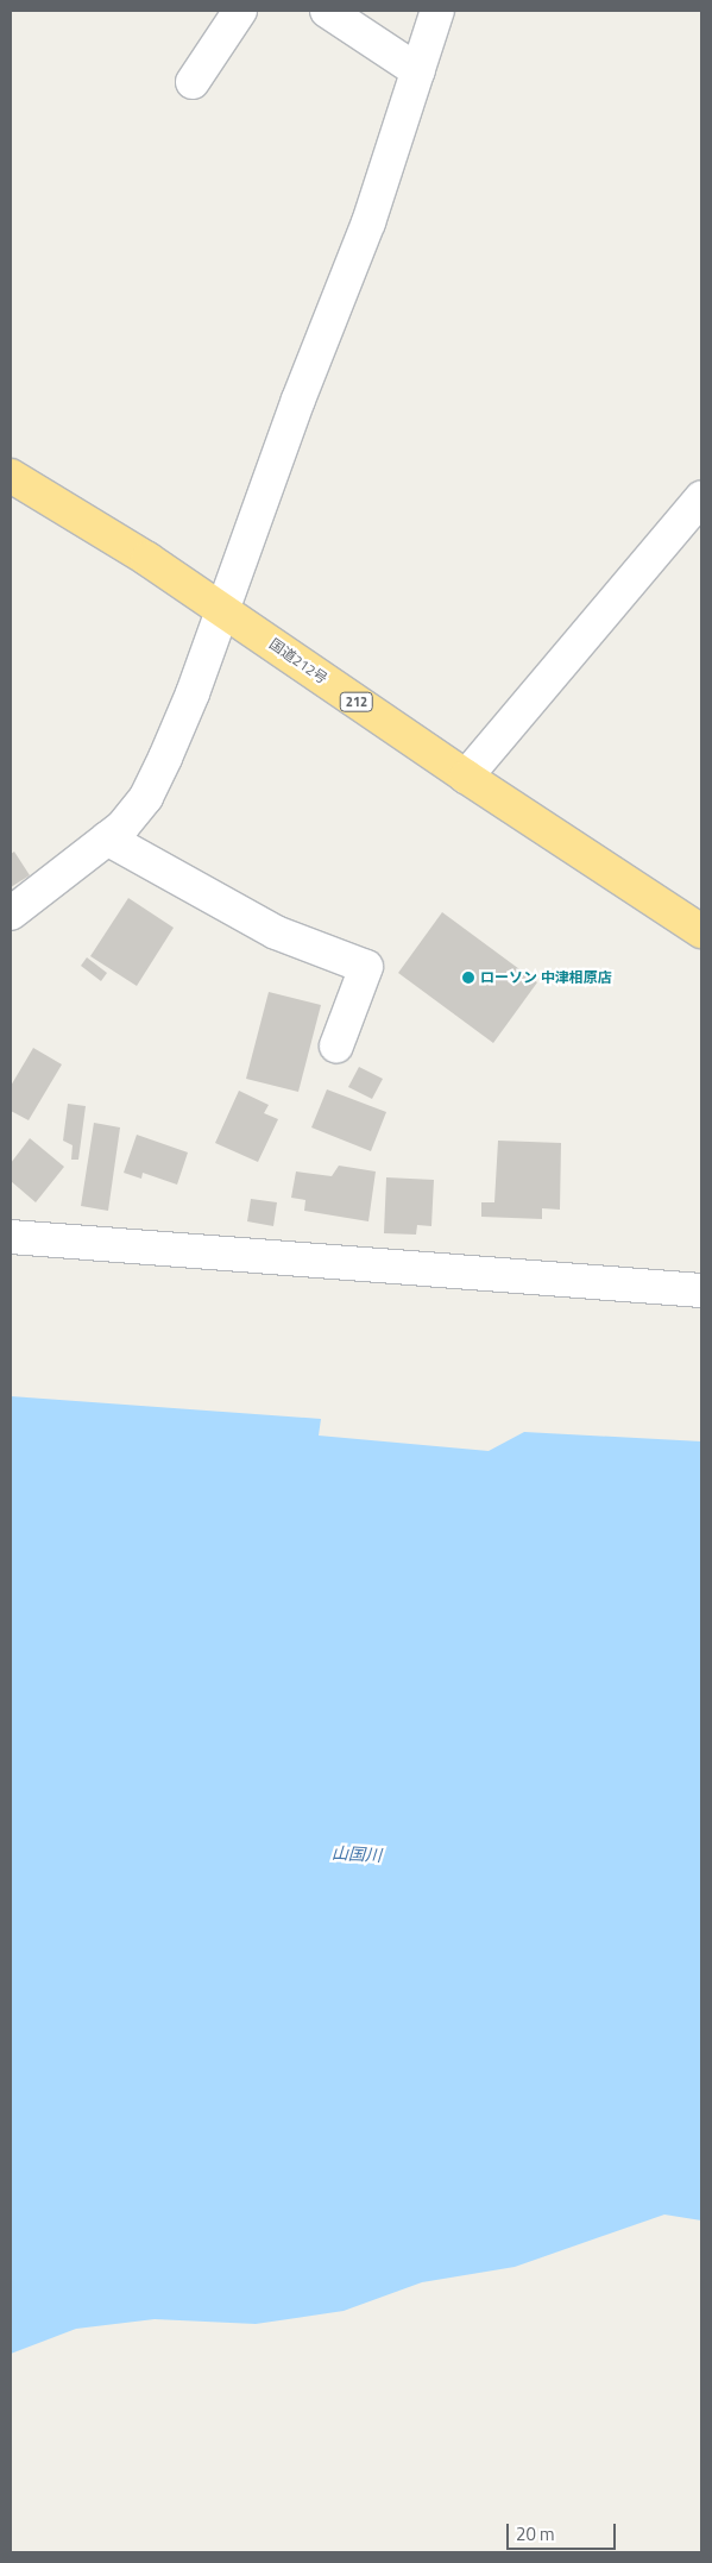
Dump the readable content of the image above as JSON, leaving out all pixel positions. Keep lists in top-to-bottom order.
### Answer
{
  "streets": {
    "highway": ["国道212号", "212"]
  },
  "water": ["山国川"],
  "places": ["ローソン 中津相原店"],
  "scale_bar": "20 m"
}
